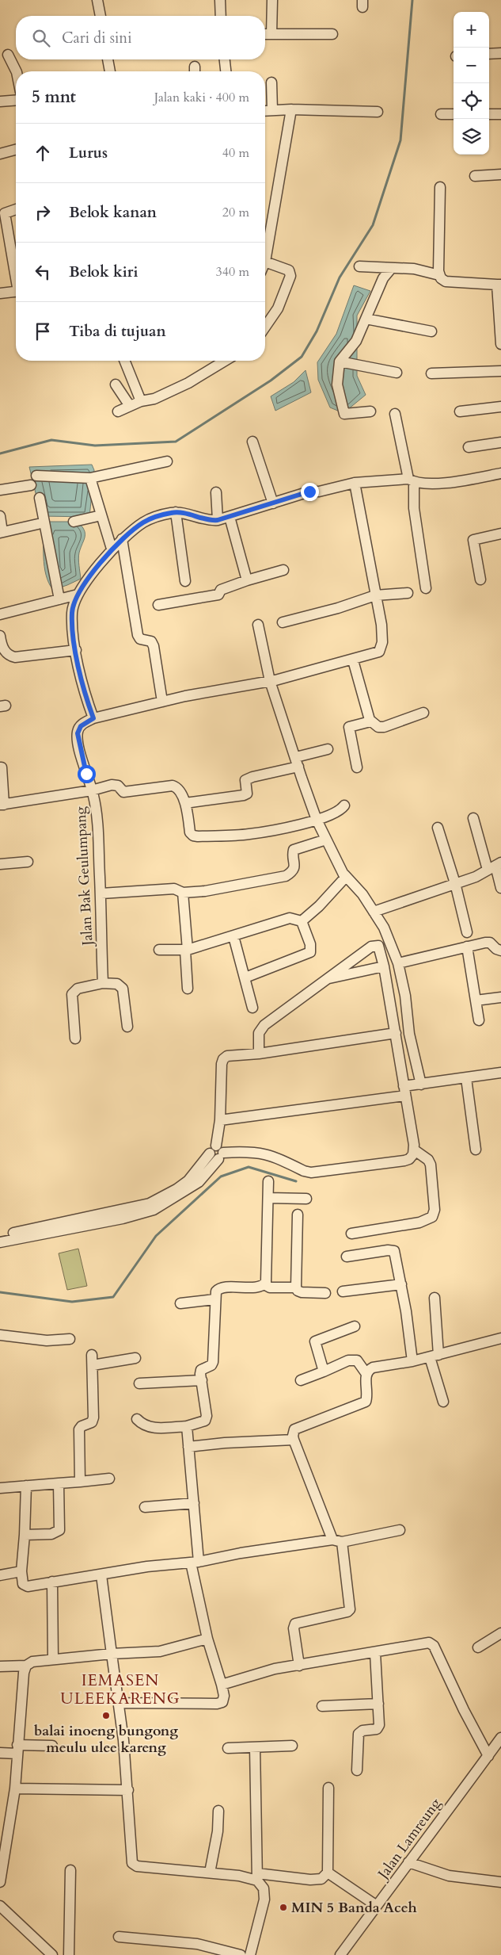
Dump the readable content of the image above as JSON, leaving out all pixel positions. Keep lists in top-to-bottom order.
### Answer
{
  "streets": {
    "street": ["Jalan Bak Geulumpang", "Jalan Lamreung"]
  },
  "districts": ["IEMASEN ULEEKARENG"],
  "places": ["balai inoeng bungong meulu ulee kareng", "MIN 5 Banda Aceh"],
  "page": {
    "map_buttons": ["+", "−"],
    "search": "Cari di sini",
    "heading": ["5 mnt", "Jalan kaki · 400 m"],
    "list": [
      ["Lurus", "40 m"],
      ["Belok kanan", "20 m"],
      ["Belok kiri", "340 m"],
      "Tiba di tujuan"
    ]
  }
}
